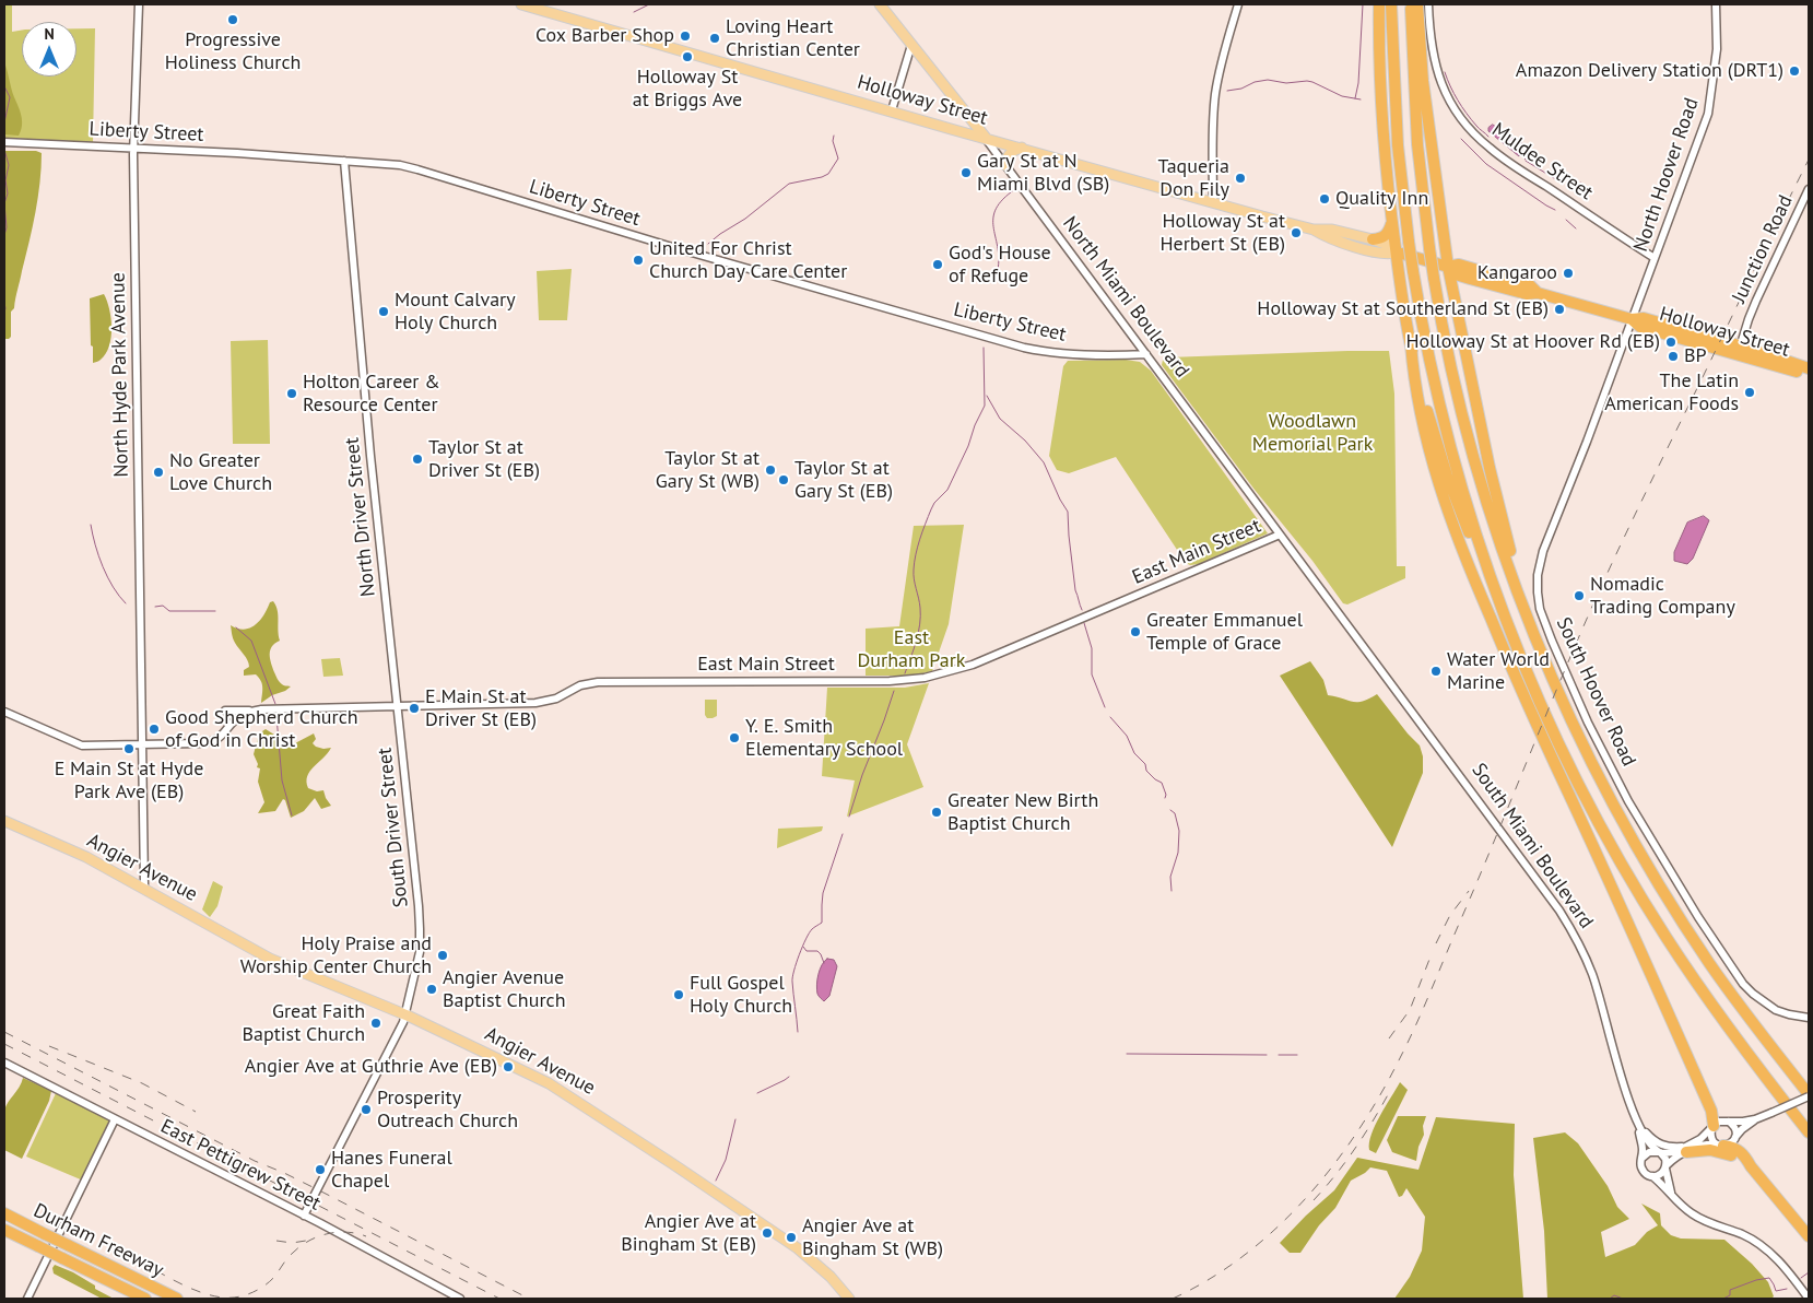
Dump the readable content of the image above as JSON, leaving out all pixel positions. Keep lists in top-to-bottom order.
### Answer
{
  "streets": {
    "highway": ["Holloway Street", "Durham Freeway"],
    "main road": ["North Miami Boulevard", "Angier Avenue"],
    "street": [
      "Liberty Street",
      "Muldee Street",
      "North Hoover Road",
      "Junction Road",
      "North Hyde Park Avenue",
      "North Driver Street",
      "East Main Street",
      "South Hoover Road",
      "South Driver Street",
      "South Miami Boulevard",
      "East Pettigrew Street"
    ]
  },
  "crossings": [
    ["Holloway Street", "North Hoover Road"],
    ["Holloway Street", "Junction Road"],
    ["Holloway Street", "North Miami Boulevard"],
    ["Holloway Street", "South Hoover Road"],
    ["Liberty Street", "North Miami Boulevard"],
    ["Liberty Street", "North Hyde Park Avenue"],
    ["Liberty Street", "North Driver Street"],
    ["Muldee Street", "North Hoover Road"],
    ["North Hoover Road", "South Hoover Road"],
    ["North Miami Boulevard", "East Main Street"],
    ["North Miami Boulevard", "South Miami Boulevard"],
    ["North Hyde Park Avenue", "East Main Street"],
    ["North Hyde Park Avenue", "Angier Avenue"],
    ["North Driver Street", "East Main Street"],
    ["North Driver Street", "South Driver Street"],
    ["East Main Street", "South Driver Street"],
    ["South Driver Street", "Angier Avenue"],
    ["South Driver Street", "East Pettigrew Street"]
  ],
  "parks": ["Woodlawn Memorial Park", "East Durham Park"],
  "places": [
    "Progressive Holiness Church",
    "Cox Barber Shop",
    "Loving Heart Christian Center",
    "Holloway St at Briggs Ave",
    "Amazon Delivery Station (DRT1)",
    "Gary St at N Miami Blvd (SB)",
    "Taqueria Don Fily",
    "Quality Inn",
    "Holloway St at Herbert St (EB)",
    "United For Christ Church Day Care Center",
    "God's House of Refuge",
    "Kangaroo",
    "Holloway St at Southerland St (EB)",
    "Mount Calvary Holy Church",
    "Holloway St at Hoover Rd (EB)",
    "BP",
    "The Latin American Foods",
    "Holton Career & Resource Center",
    "Taylor St at Driver St (EB)",
    "Taylor St at Gary St (WB)",
    "No Greater Love Church",
    "Taylor St at Gary St (EB)",
    "Nomadic Trading Company",
    "Greater Emmanuel Temple of Grace",
    "Water World Marine",
    "E Main St at Driver St (EB)",
    "Good Shepherd Church of God in Christ",
    "Y. E. Smith Elementary School",
    "E Main St at Hyde Park Ave (EB)",
    "Greater New Birth Baptist Church",
    "Holy Praise and Worship Center Church",
    "Angier Avenue Baptist Church",
    "Full Gospel Holy Church",
    "Great Faith Baptist Church",
    "Angier Ave at Guthrie Ave (EB)",
    "Prosperity Outreach Church",
    "Hanes Funeral Chapel",
    "Angier Ave at Bingham St (EB)",
    "Angier Ave at Bingham St (WB)"
  ],
  "north": "top"
}
